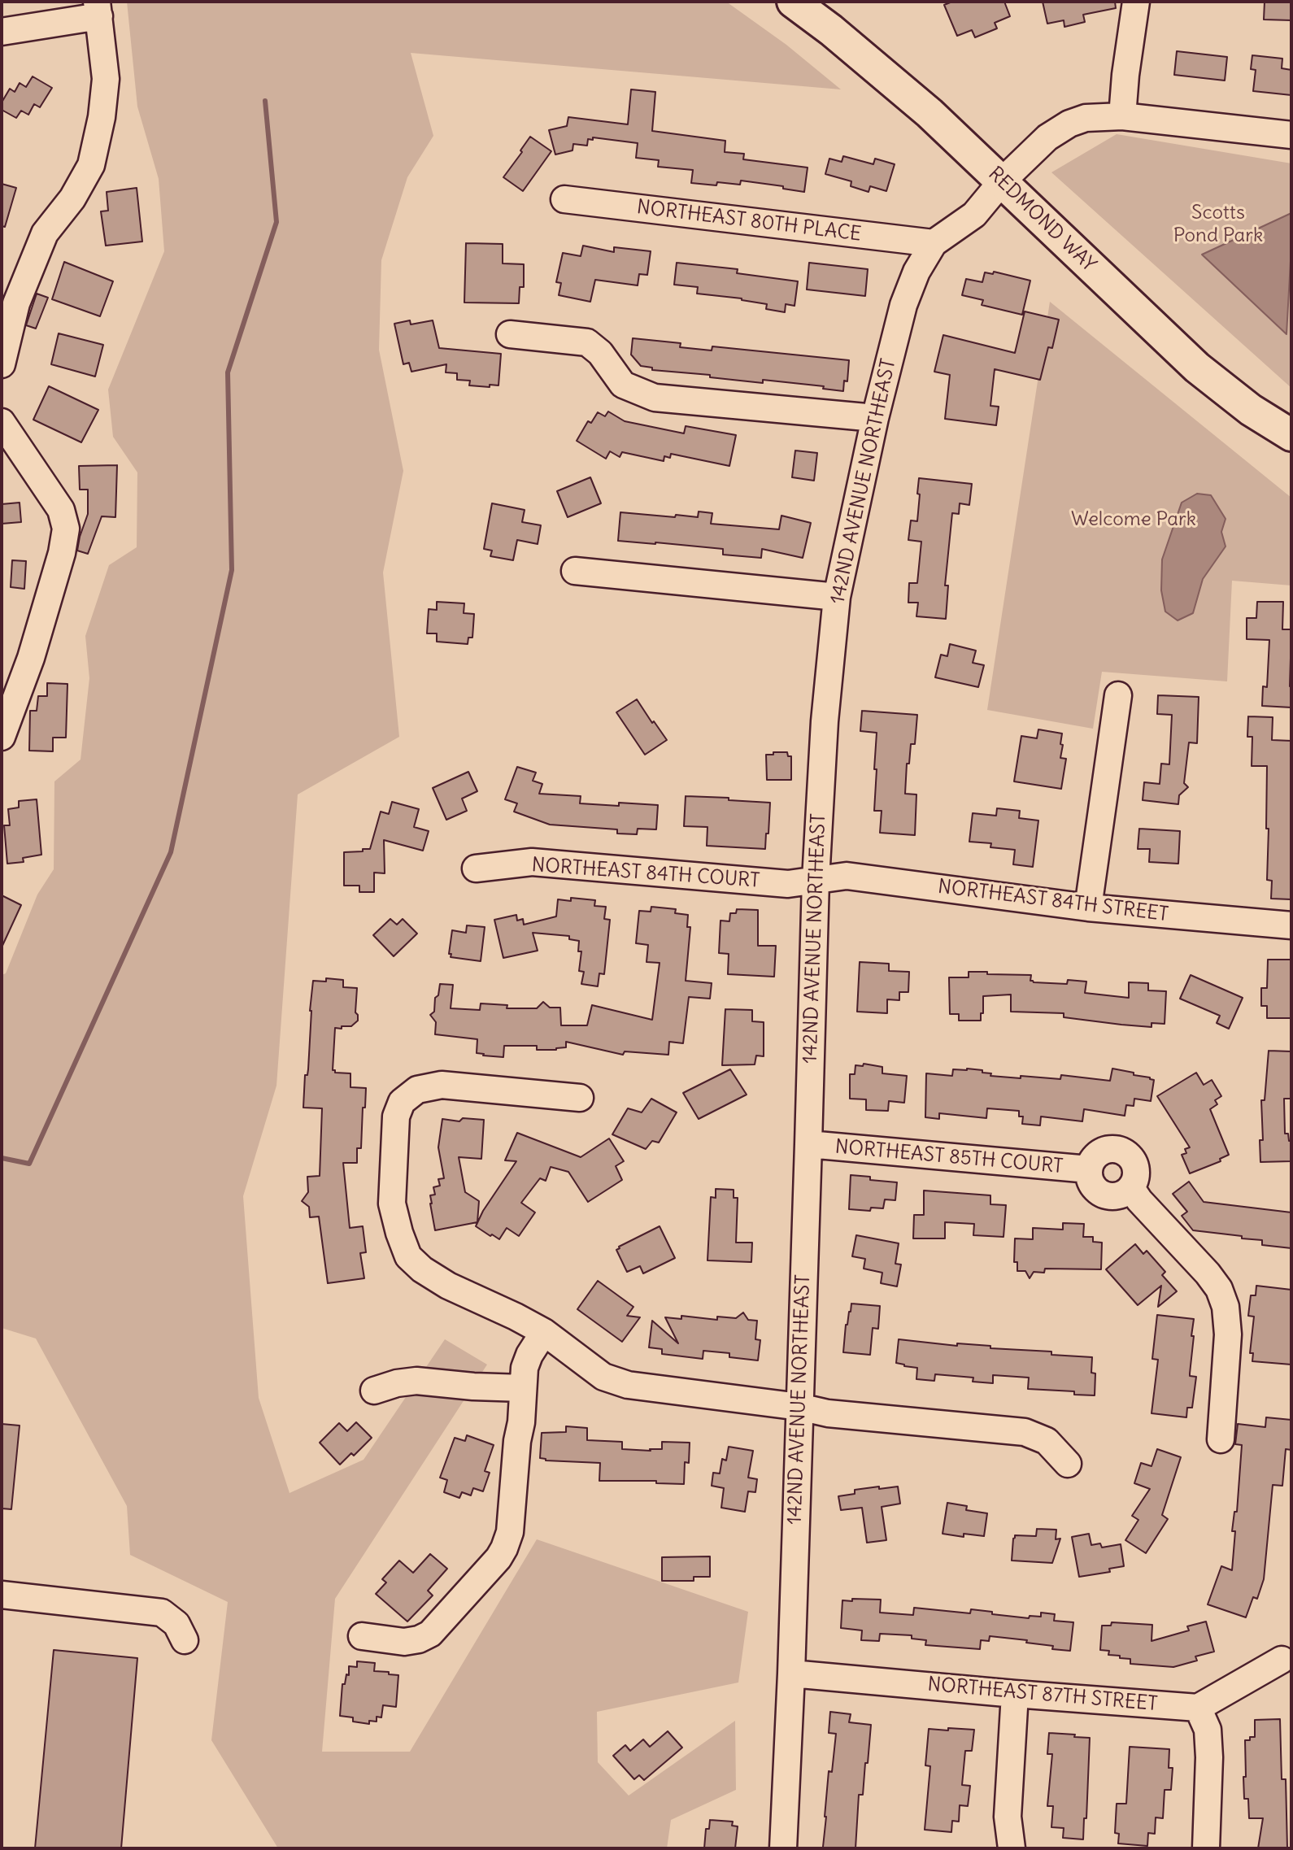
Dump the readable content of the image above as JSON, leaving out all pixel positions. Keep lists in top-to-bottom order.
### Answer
{
  "streets": {
    "main road": ["REDMOND WAY"],
    "street": [
      "NORTHEAST 80TH PLACE",
      "142ND AVENUE NORTHEAST",
      "NORTHEAST 84TH COURT",
      "NORTHEAST 84TH STREET",
      "NORTHEAST 85TH COURT",
      "NORTHEAST 87TH STREET"
    ]
  },
  "crossings": [
    ["REDMOND WAY", "142ND AVENUE NORTHEAST"],
    ["NORTHEAST 80TH PLACE", "142ND AVENUE NORTHEAST"],
    ["142ND AVENUE NORTHEAST", "NORTHEAST 84TH COURT"],
    ["142ND AVENUE NORTHEAST", "NORTHEAST 84TH STREET"],
    ["142ND AVENUE NORTHEAST", "NORTHEAST 85TH COURT"],
    ["142ND AVENUE NORTHEAST", "NORTHEAST 87TH STREET"],
    ["NORTHEAST 84TH COURT", "NORTHEAST 84TH STREET"]
  ],
  "parks": ["Scotts Pond Park", "Welcome Park"]
}
